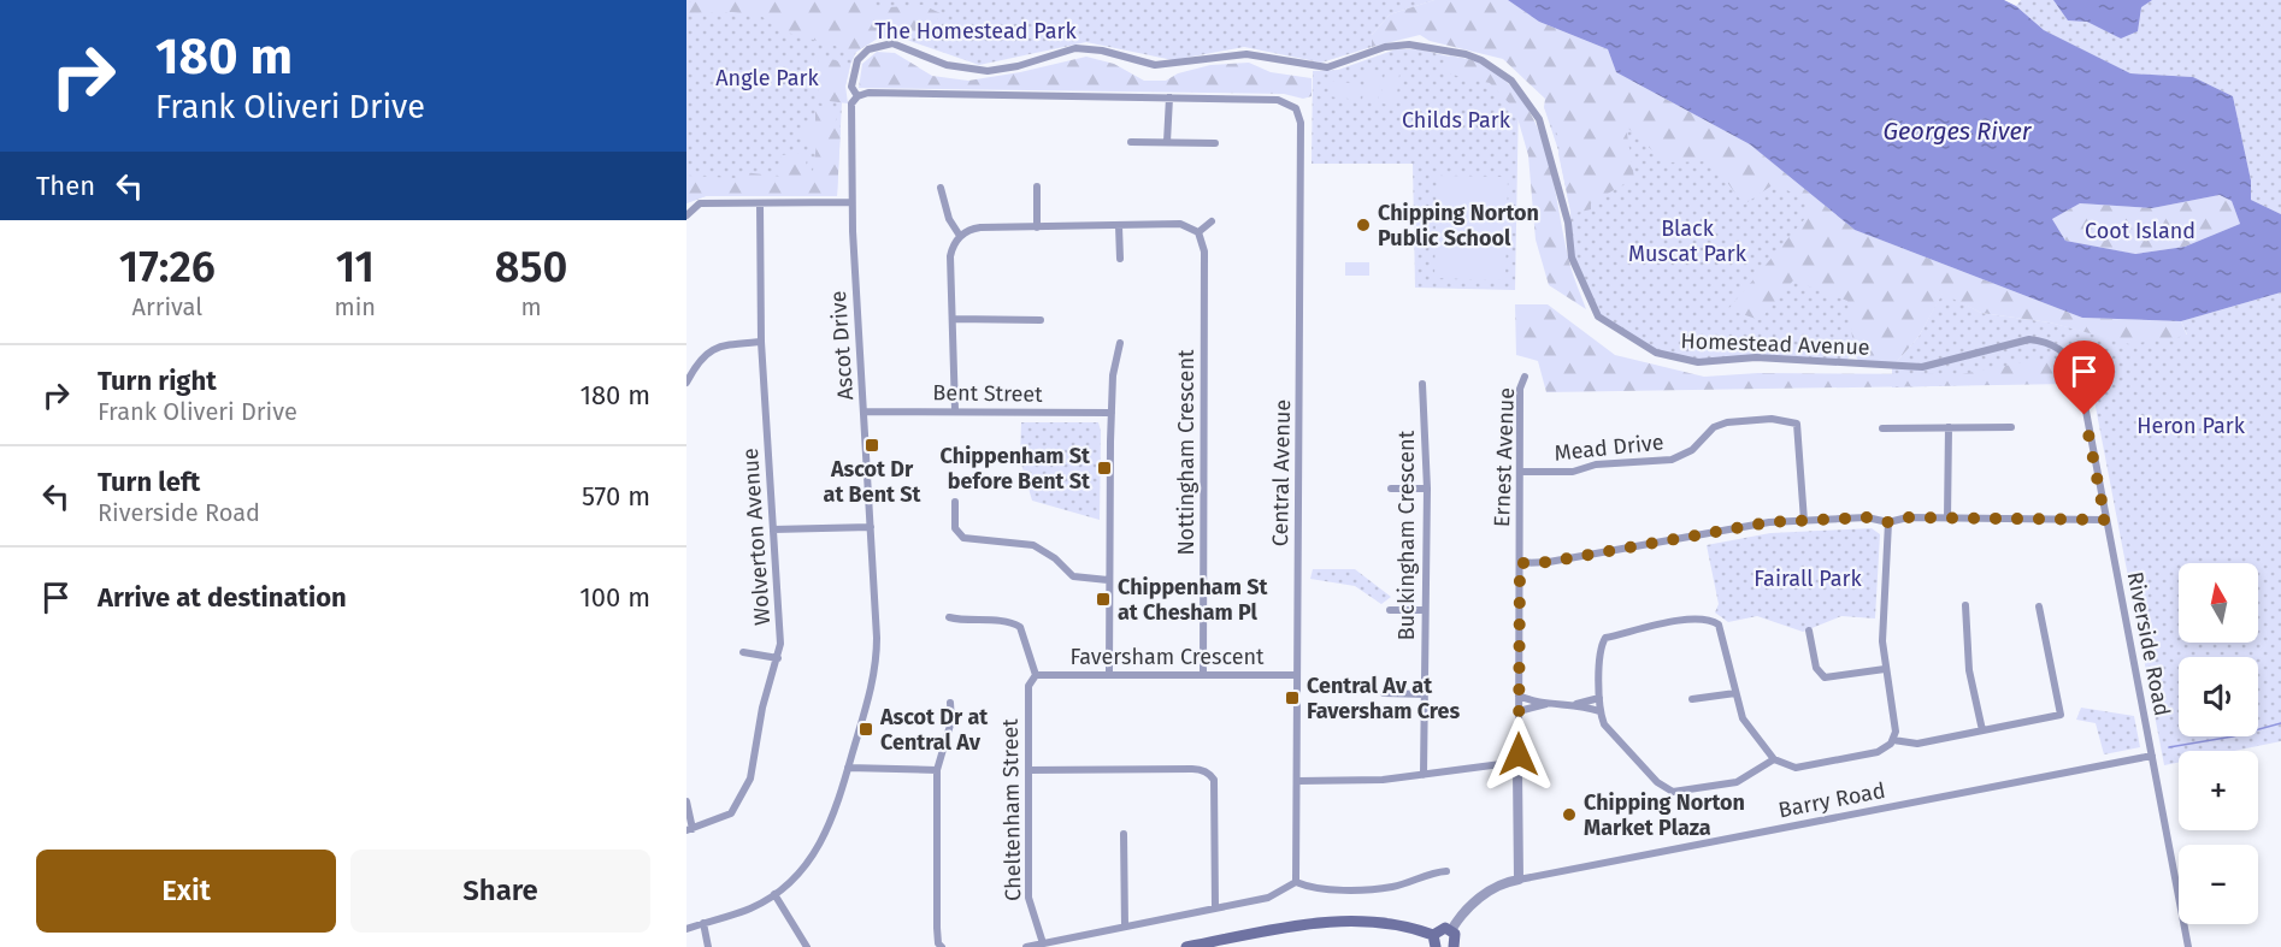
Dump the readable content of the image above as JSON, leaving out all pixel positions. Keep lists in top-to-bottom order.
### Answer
{
  "streets": {
    "street": [
      "Homestead Avenue",
      "Ascot Drive",
      "Bent Street",
      "Mead Drive",
      "Nottingham Crescent",
      "Ernest Avenue",
      "Central Avenue",
      "Buckingham Crescent",
      "Wolverton Avenue",
      "Riverside Road",
      "Faversham Crescent",
      "Barry Road",
      "Cheltenham Street"
    ]
  },
  "crossings": [
    ["Homestead Avenue", "Ascot Drive"],
    ["Homestead Avenue", "Riverside Road"],
    ["Ascot Drive", "Bent Street"],
    ["Mead Drive", "Ernest Avenue"],
    ["Nottingham Crescent", "Faversham Crescent"],
    ["Central Avenue", "Faversham Crescent"],
    ["Riverside Road", "Barry Road"],
    ["Faversham Crescent", "Cheltenham Street"]
  ],
  "water": ["Georges River"],
  "parks": [
    "The Homestead Park",
    "Angle Park",
    "Childs Park",
    "Black Muscat Park",
    "Coot Island",
    "Heron Park",
    "Fairall Park"
  ],
  "places": {
    "other": ["Chipping Norton Public School", "Chipping Norton Market Plaza"],
    "transit": [
      "Ascot Dr at Bent St",
      "Chippenham St before Bent St",
      "Chippenham St at Chesham Pl",
      "Central Av at Faversham Cres",
      "Ascot Dr at Central Av"
    ]
  },
  "north": "top",
  "page": {
    "turn": ["180 m", "Frank Oliveri Drive"],
    "then": "Then",
    "eta": [
      "17:26",
      "Arrival",
      "11",
      "min",
      "850",
      "m"
    ],
    "list": [
      {
        "name": "Turn right",
        "note": "Frank Oliveri Drive",
        "value": "180 m"
      },
      {
        "name": "Turn left",
        "note": "Riverside Road",
        "value": "570 m"
      },
      {
        "name": "Arrive at destination",
        "value": "100 m"
      }
    ],
    "map_buttons": ["+", "−"],
    "buttons": ["Exit", "Share"]
  }
}
